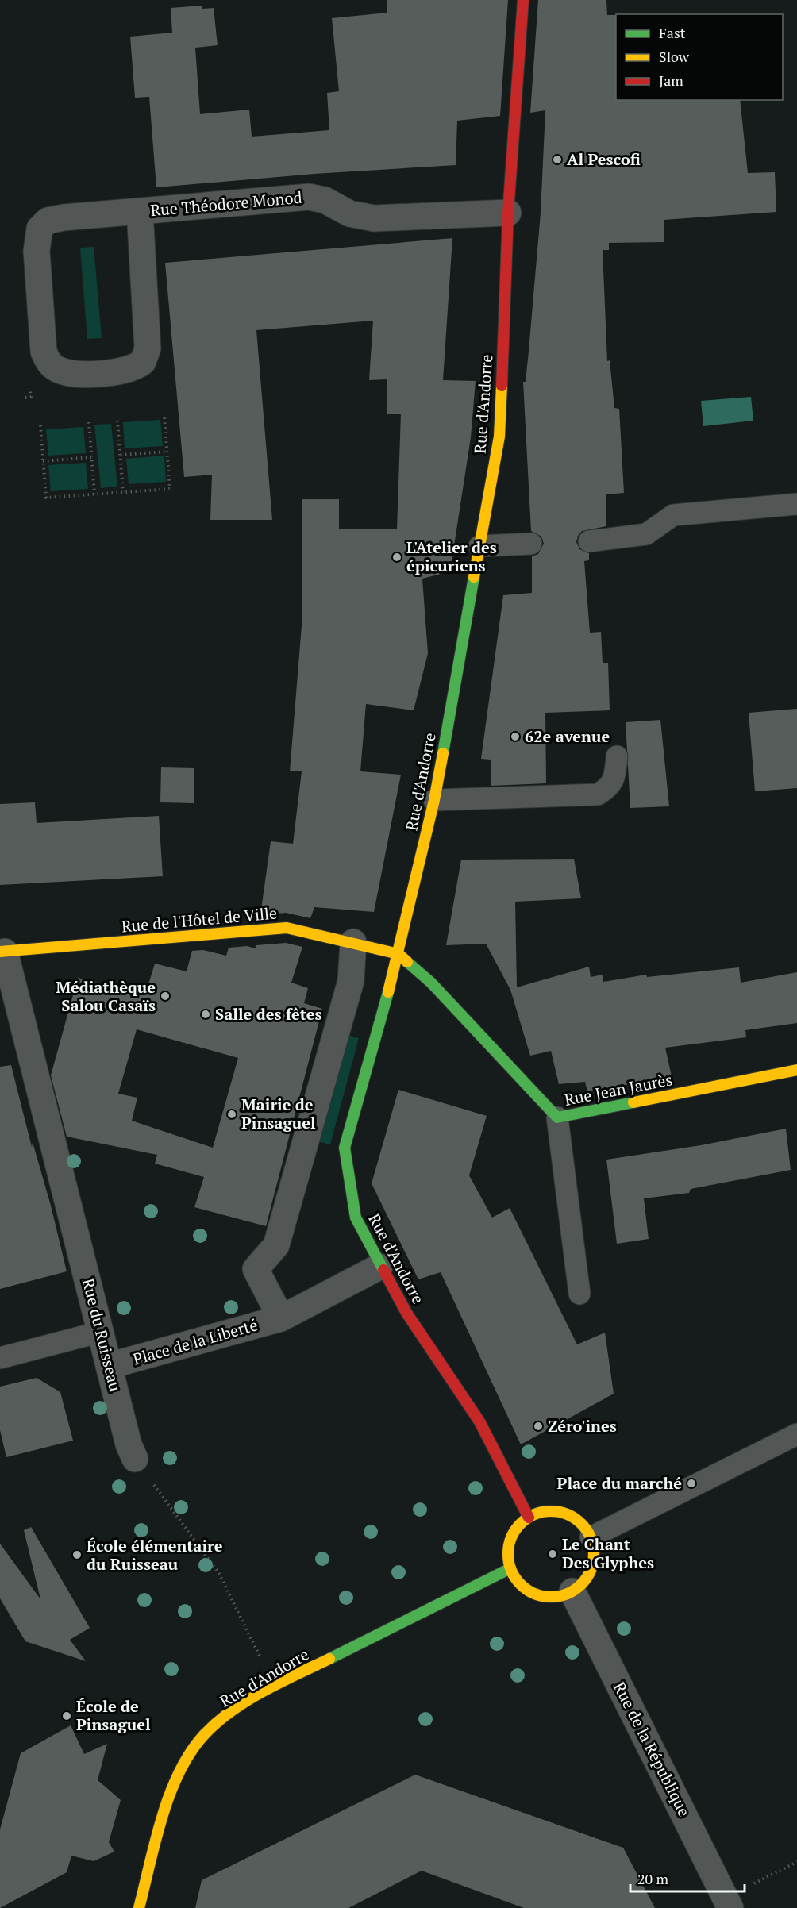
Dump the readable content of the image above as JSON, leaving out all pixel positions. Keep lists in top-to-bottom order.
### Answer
{
  "streets": {
    "main road": ["Rue d'Andorre", "Rue de l'Hôtel de Ville", "Rue Jean Jaurès"],
    "street": [
      "Rue Théodore Monod",
      "Rue du Ruisseau",
      "Place de la Liberté",
      "Rue de la République"
    ]
  },
  "crossings": [
    ["Rue Théodore Monod", "Rue d'Andorre"],
    ["Rue d'Andorre", "Rue de l'Hôtel de Ville"],
    ["Rue d'Andorre", "Rue Jean Jaurès"],
    ["Rue d'Andorre", "Place de la Liberté"],
    ["Rue d'Andorre", "Rue de la République"],
    ["Rue de l'Hôtel de Ville", "Rue Jean Jaurès"],
    ["Rue de l'Hôtel de Ville", "Rue du Ruisseau"],
    ["Rue de l'Hôtel de Ville", "Place de la Liberté"],
    ["Rue du Ruisseau", "Place de la Liberté"]
  ],
  "places": [
    "Al Pescofi",
    "L'Atelier des épicuriens",
    "62e avenue",
    "Médiathèque Salou Casaïs",
    "Salle des fêtes",
    "Mairie de Pinsaguel",
    "Zéro'ines",
    "Place du marché",
    "Le Chant Des Glyphes",
    "École élémentaire du Ruisseau",
    "École de Pinsaguel"
  ],
  "legend": ["Fast", "Slow", "Jam"],
  "scale_bar": "20 m"
}
